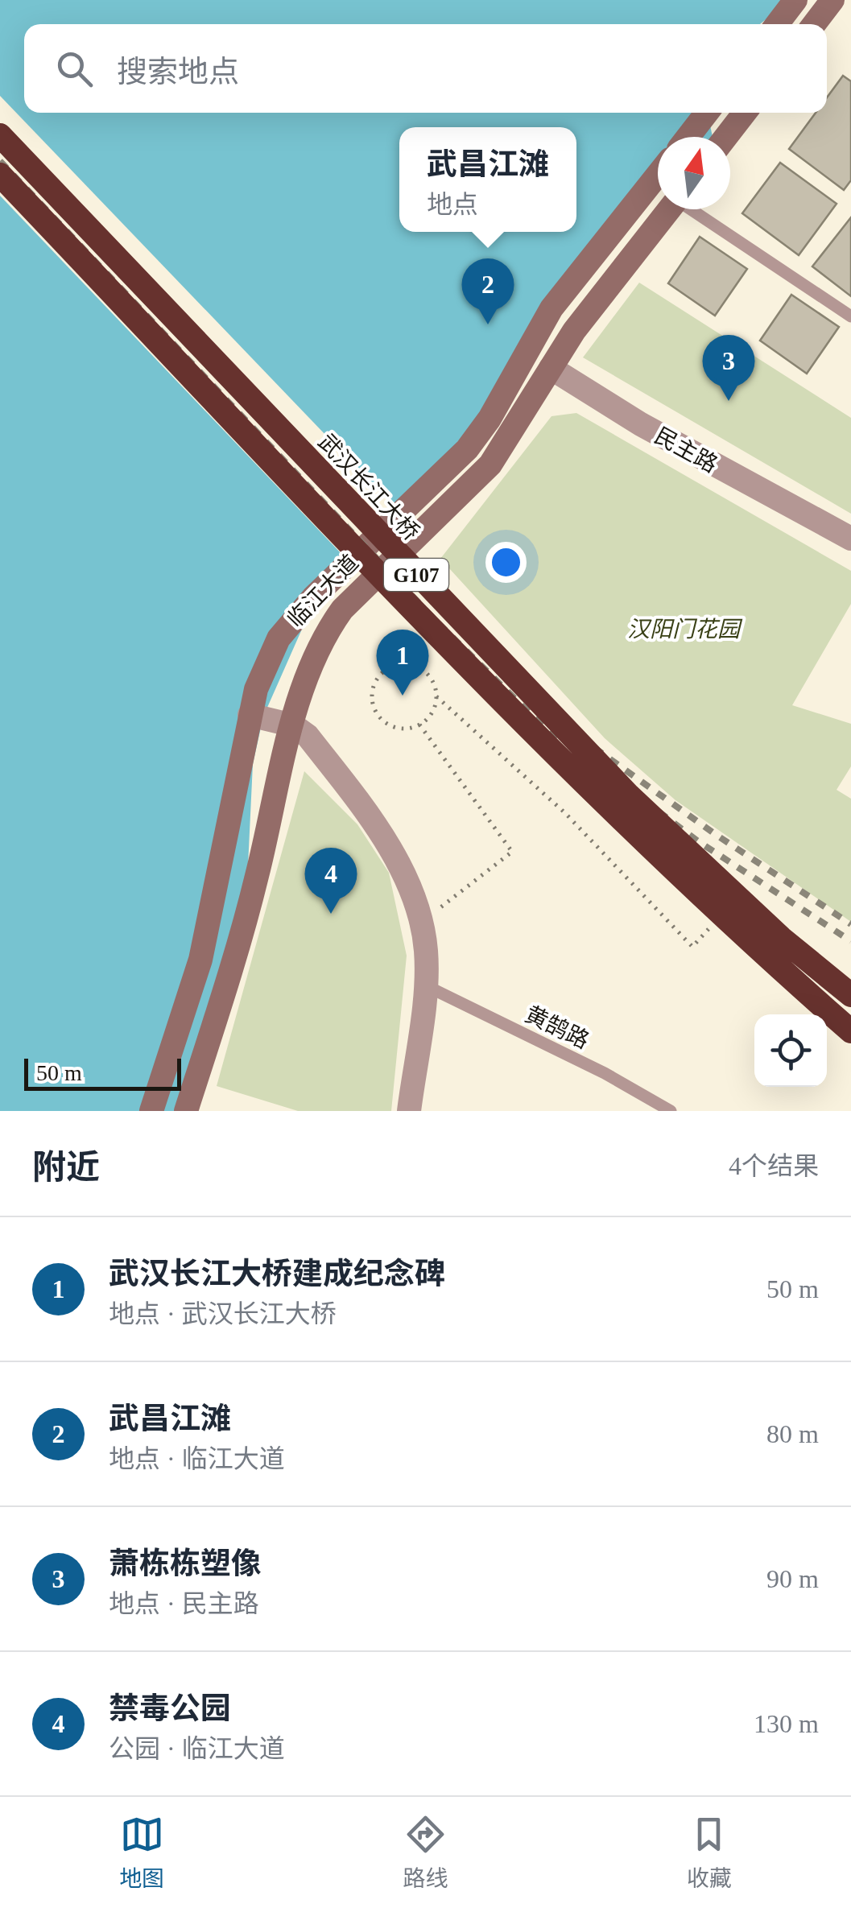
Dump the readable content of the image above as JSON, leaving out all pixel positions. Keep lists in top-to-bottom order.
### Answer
{
  "streets": {
    "highway": ["武汉长江大桥", "G107"],
    "main road": ["民主路", "临江大道"],
    "lane": ["黄鹄路"]
  },
  "crossings": [
    ["民主路", "临江大道"]
  ],
  "parks": ["汉阳门花园"],
  "scale_bar": "50 m",
  "north": "top",
  "page": {
    "search": "搜索地点",
    "popup": ["武昌江滩", "地点"],
    "pins": [
      "2",
      "3",
      "1",
      "4"
    ],
    "scale": "50 m",
    "heading": ["附近", "4个结果"],
    "list": [
      {
        "mark": "1",
        "name": "武汉长江大桥建成纪念碑",
        "note": "地点 · 武汉长江大桥",
        "value": "50 m"
      },
      {
        "mark": "2",
        "name": "武昌江滩",
        "note": "地点 · 临江大道",
        "value": "80 m"
      },
      {
        "mark": "3",
        "name": "萧栋栋塑像",
        "note": "地点 · 民主路",
        "value": "90 m"
      },
      {
        "mark": "4",
        "name": "禁毒公园",
        "note": "公园 · 临江大道",
        "value": "130 m"
      }
    ],
    "nav": ["地图", "路线", "收藏"]
  }
}
